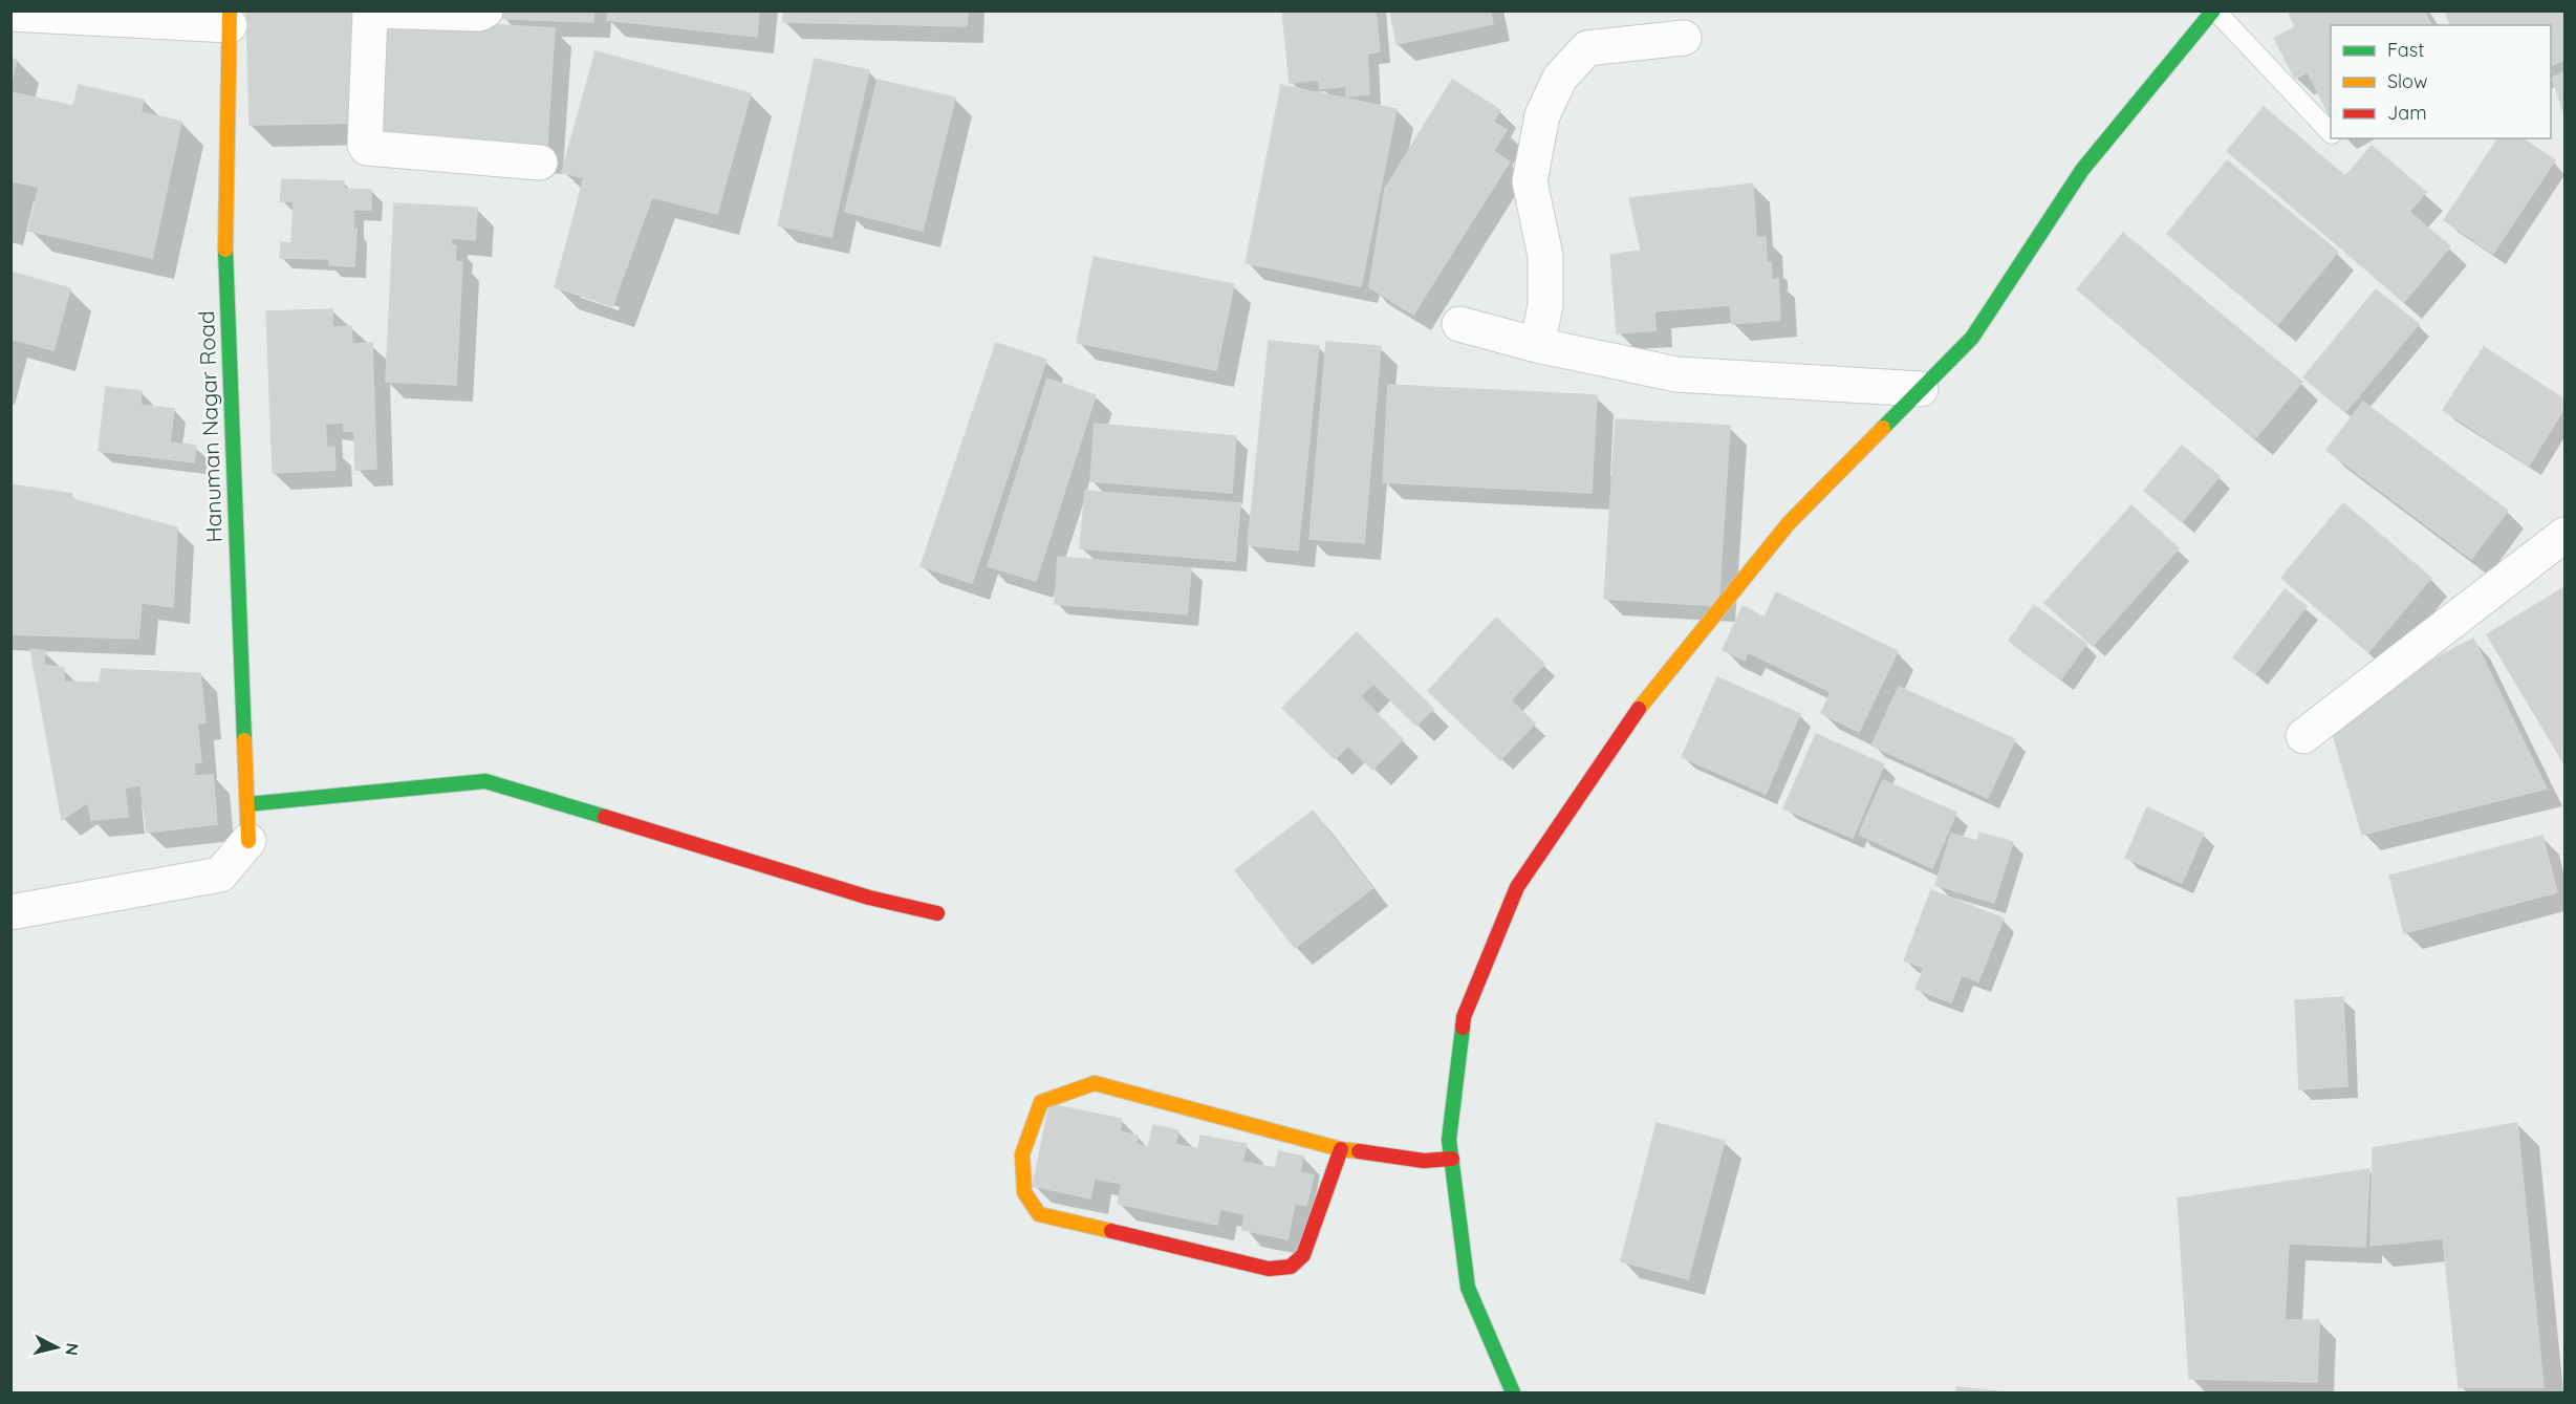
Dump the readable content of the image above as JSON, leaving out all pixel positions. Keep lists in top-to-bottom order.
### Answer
{
  "streets": {
    "street": ["Hanuman Nagar Road"]
  },
  "legend": ["Fast", "Slow", "Jam"],
  "north": "right"
}
